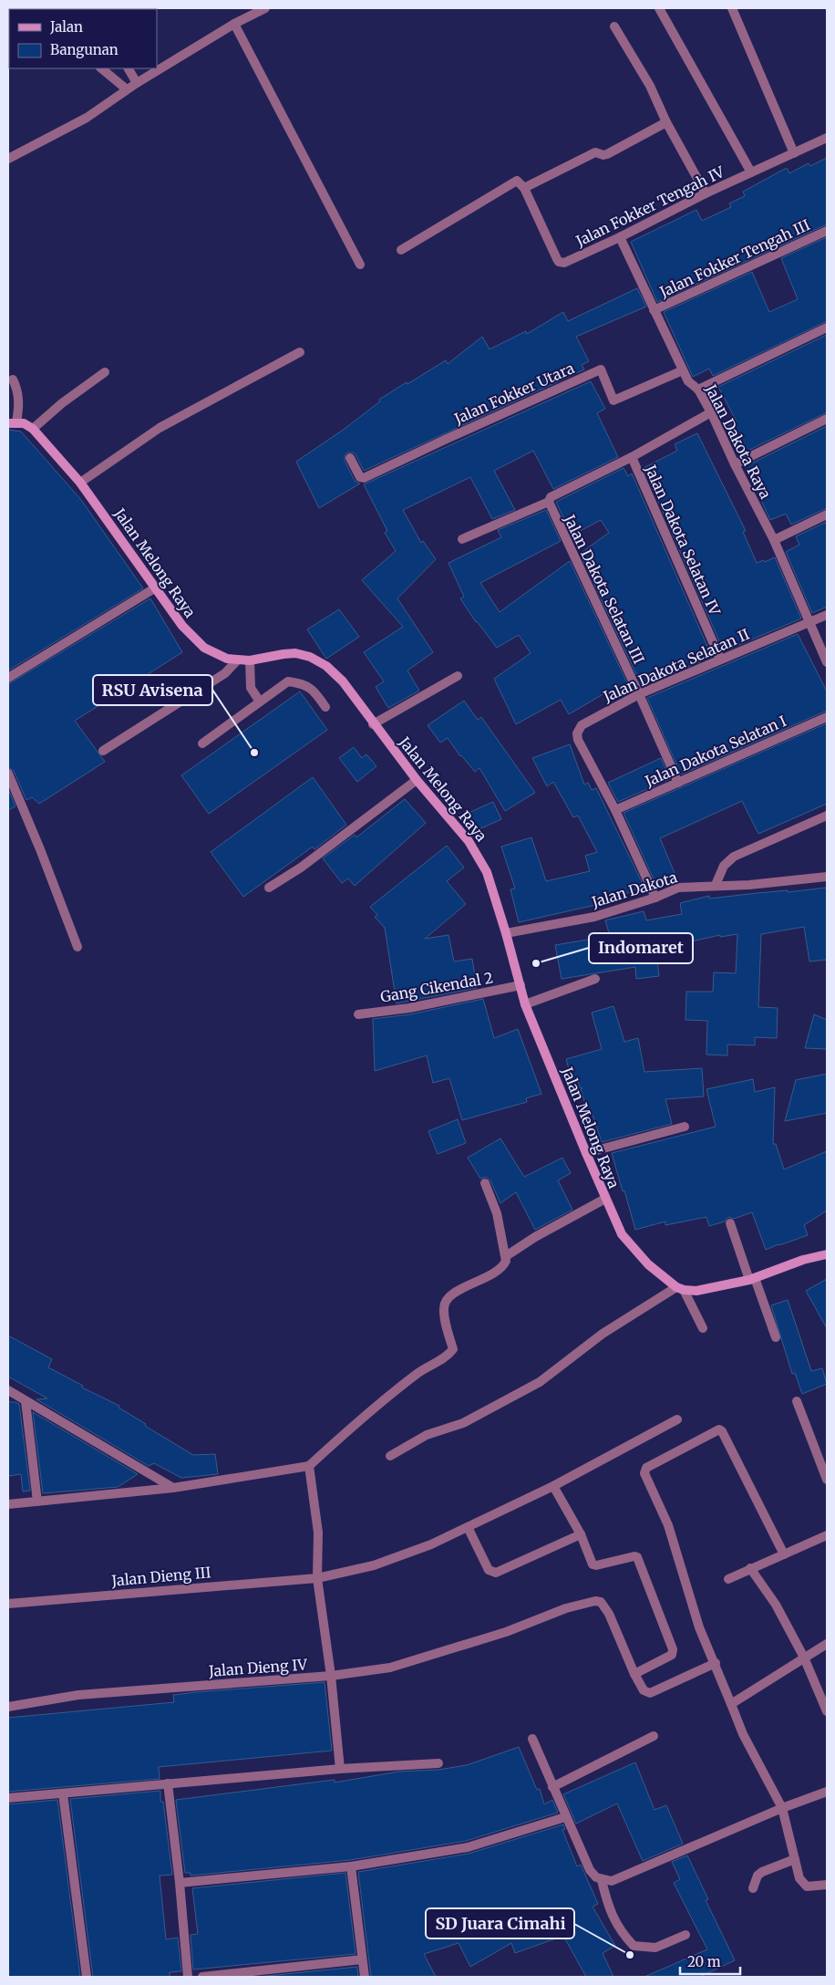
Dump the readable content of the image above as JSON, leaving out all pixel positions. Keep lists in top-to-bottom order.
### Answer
{
  "streets": {
    "main road": ["Jalan Melong Raya"],
    "street": [
      "Jalan Fokker Tengah IV",
      "Jalan Fokker Tengah III",
      "Jalan Fokker Utara",
      "Jalan Dakota Raya",
      "Jalan Dakota Selatan IV",
      "Jalan Dakota Selatan III",
      "Jalan Dakota Selatan II",
      "Jalan Dakota Selatan I",
      "Jalan Dakota",
      "Gang Cikendal 2",
      "Jalan Dieng III",
      "Jalan Dieng IV"
    ]
  },
  "crossings": [
    ["Jalan Fokker Tengah IV", "Jalan Dakota Raya"],
    ["Jalan Fokker Tengah III", "Jalan Dakota Raya"],
    ["Jalan Fokker Utara", "Jalan Dakota Raya"],
    ["Jalan Dakota Raya", "Jalan Dakota Selatan II"],
    ["Jalan Dakota Selatan IV", "Jalan Dakota Selatan II"],
    ["Jalan Melong Raya", "Jalan Dakota"],
    ["Jalan Melong Raya", "Gang Cikendal 2"],
    ["Jalan Dakota Selatan III", "Jalan Dakota Selatan II"],
    ["Jalan Dakota Selatan III", "Jalan Dakota Selatan I"],
    ["Jalan Dakota Selatan II", "Jalan Dakota Selatan I"],
    ["Jalan Dakota Selatan II", "Jalan Dakota"]
  ],
  "places": ["RSU Avisena", "Indomaret", "SD Juara Cimahi"],
  "legend": ["Jalan", "Bangunan"],
  "scale_bar": "20 m"
}
